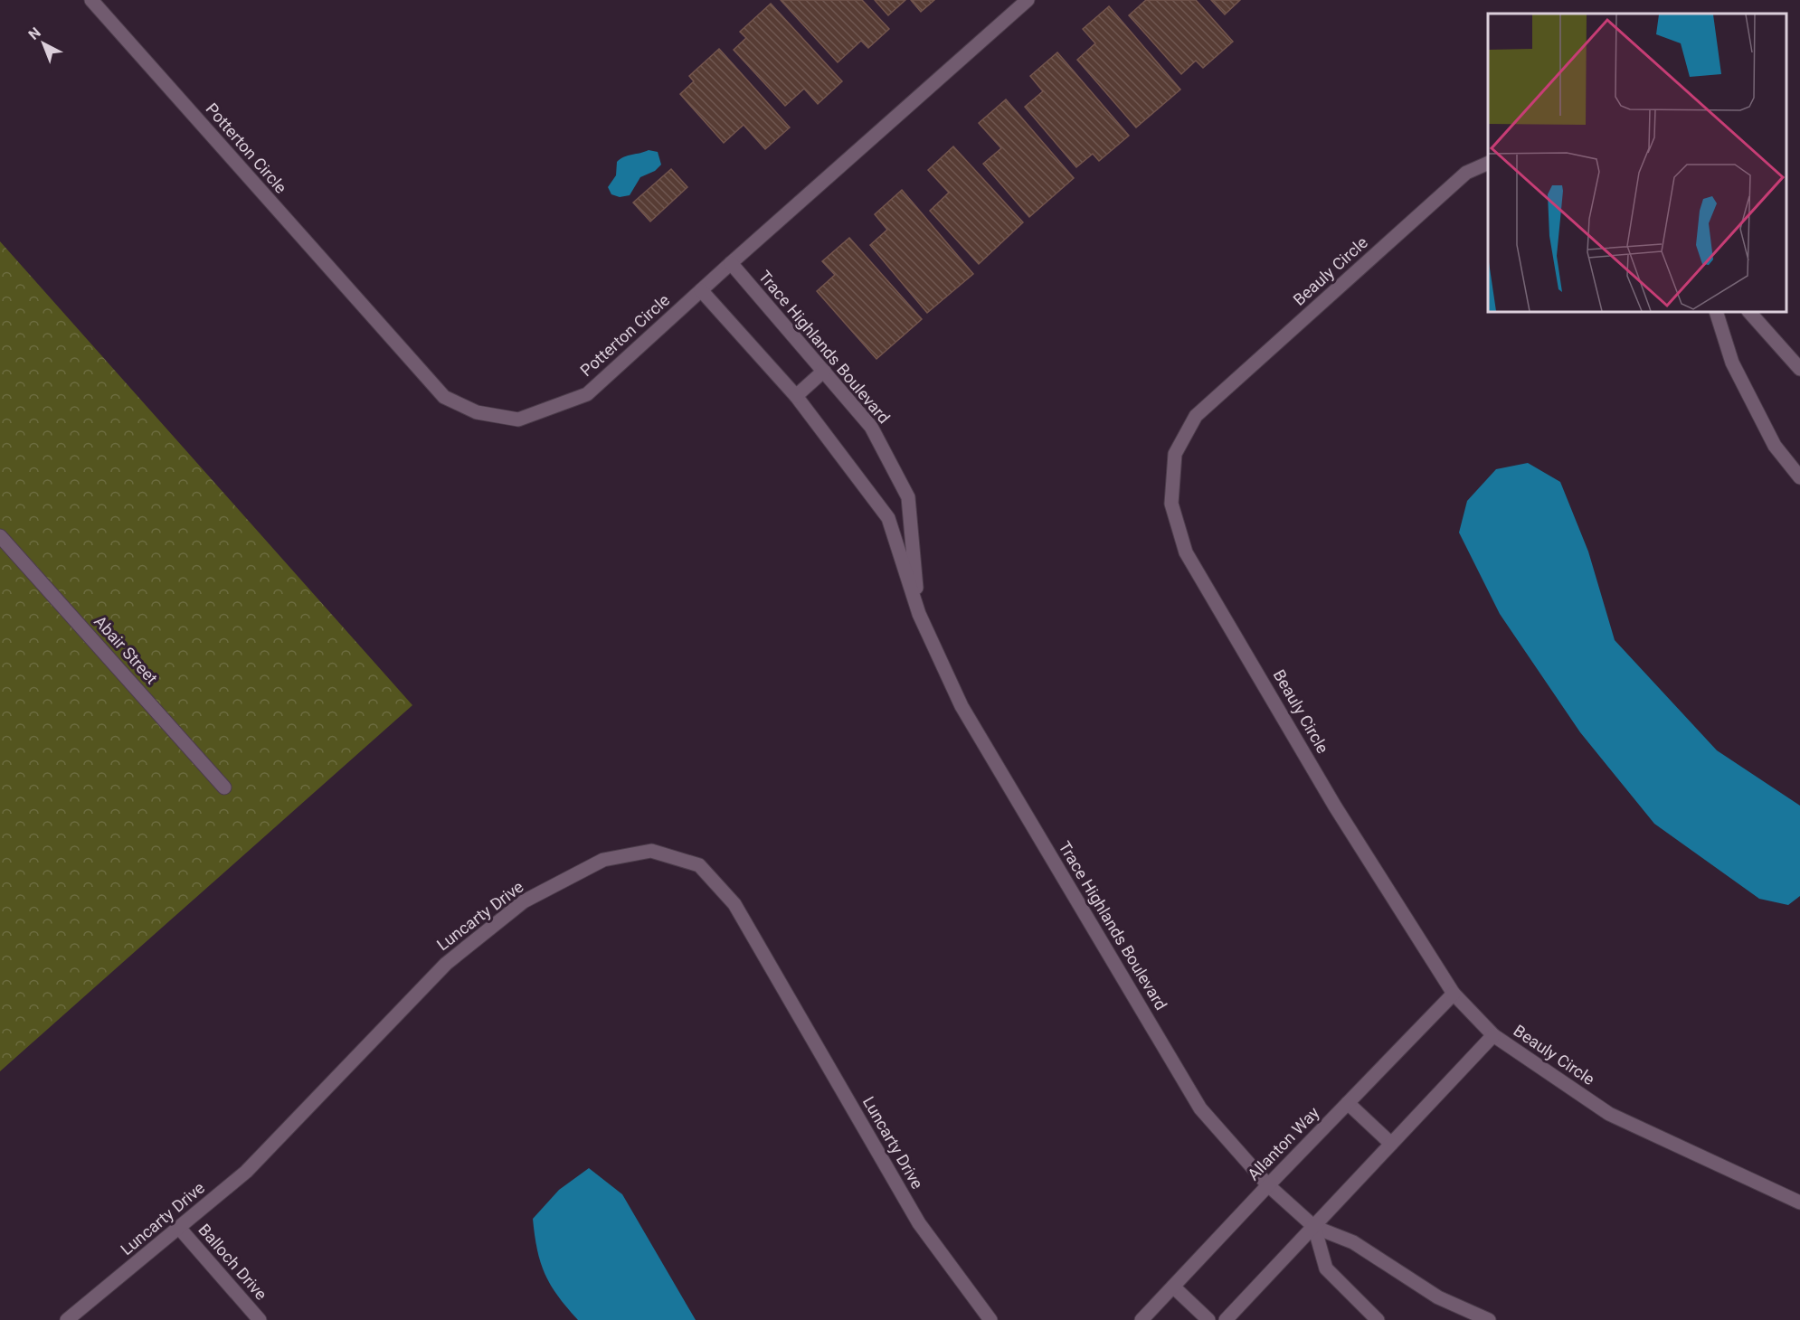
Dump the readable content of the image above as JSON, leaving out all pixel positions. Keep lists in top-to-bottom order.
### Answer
{
  "streets": {
    "street": [
      "Potterton Circle",
      "Beauly Circle",
      "Trace Highlands Boulevard",
      "Abair Street",
      "Luncarty Drive",
      "Allanton Way",
      "Balloch Drive"
    ]
  },
  "crossings": [
    ["Potterton Circle", "Trace Highlands Boulevard"],
    ["Beauly Circle", "Allanton Way"],
    ["Trace Highlands Boulevard", "Allanton Way"],
    ["Luncarty Drive", "Balloch Drive"]
  ],
  "north": "top left"
}
